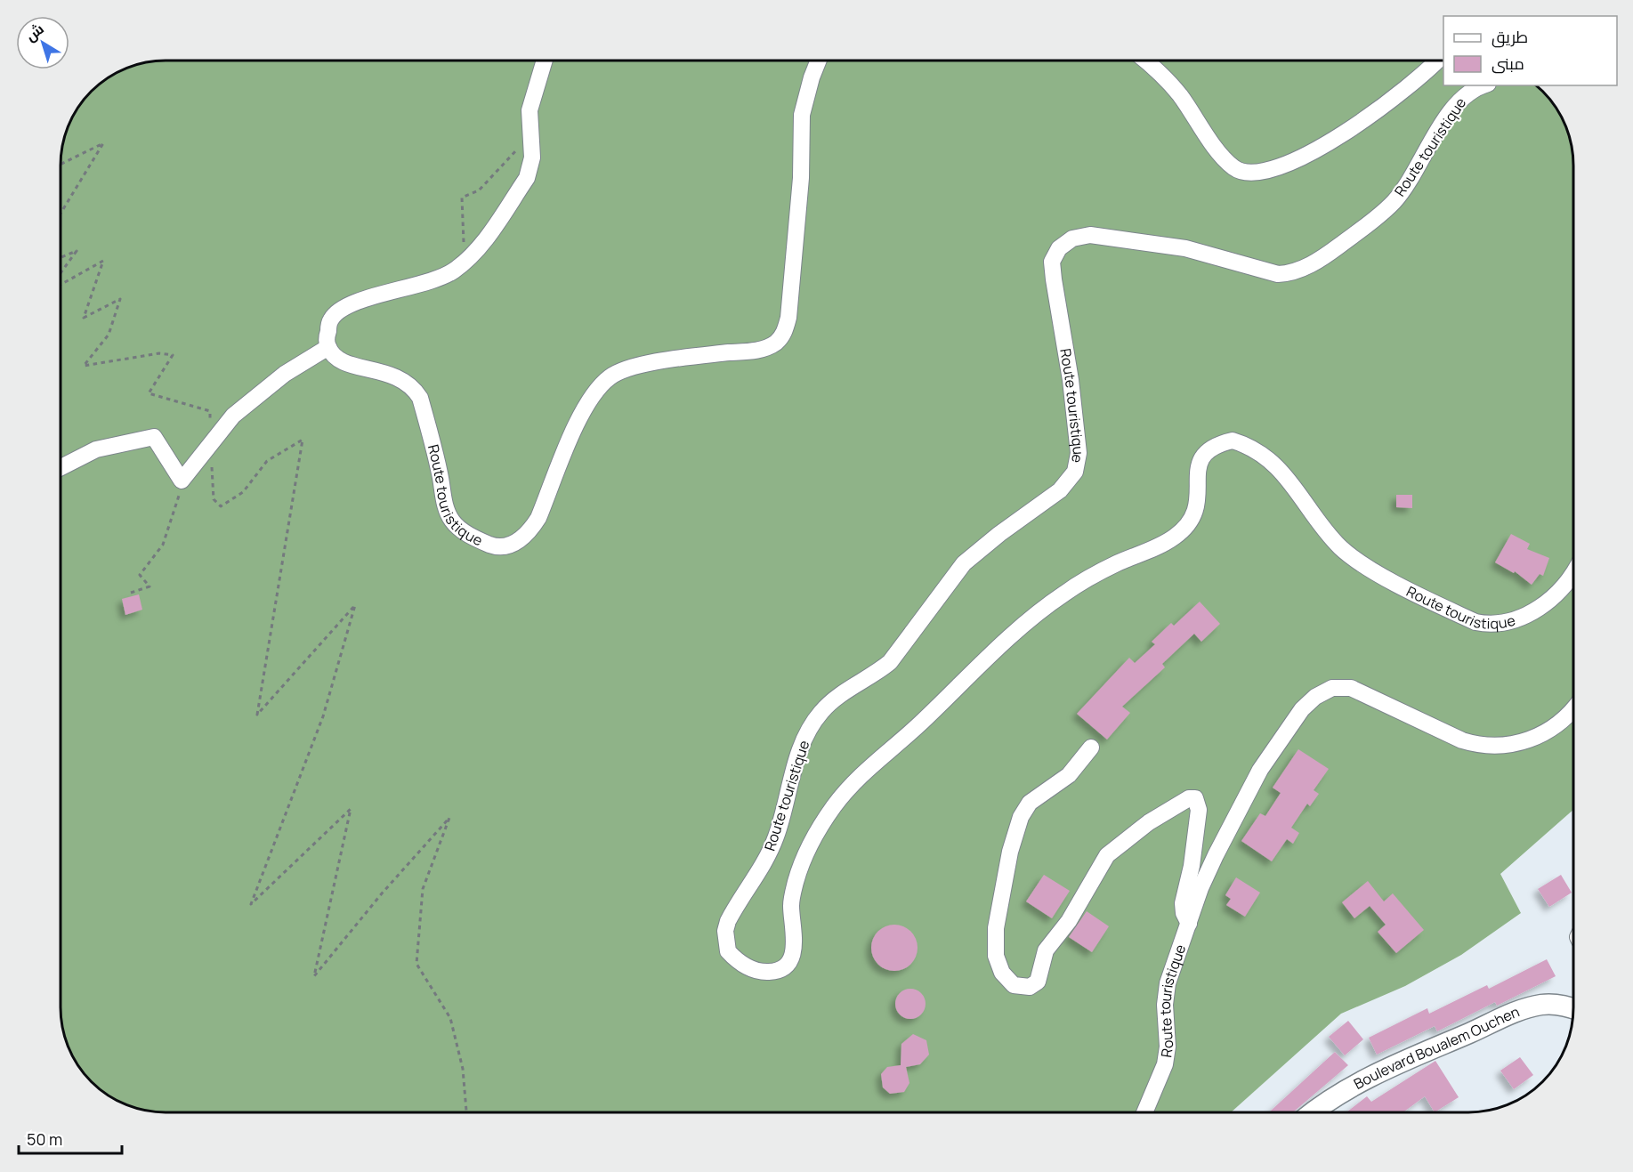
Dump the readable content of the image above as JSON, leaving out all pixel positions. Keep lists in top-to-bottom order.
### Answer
{
  "streets": {
    "main road": ["Boulevard Boualem Ouchen"],
    "street": ["Route touristique"]
  },
  "legend": ["طريق", "مبنى"],
  "scale_bar": "50 m",
  "north": "top left"
}
